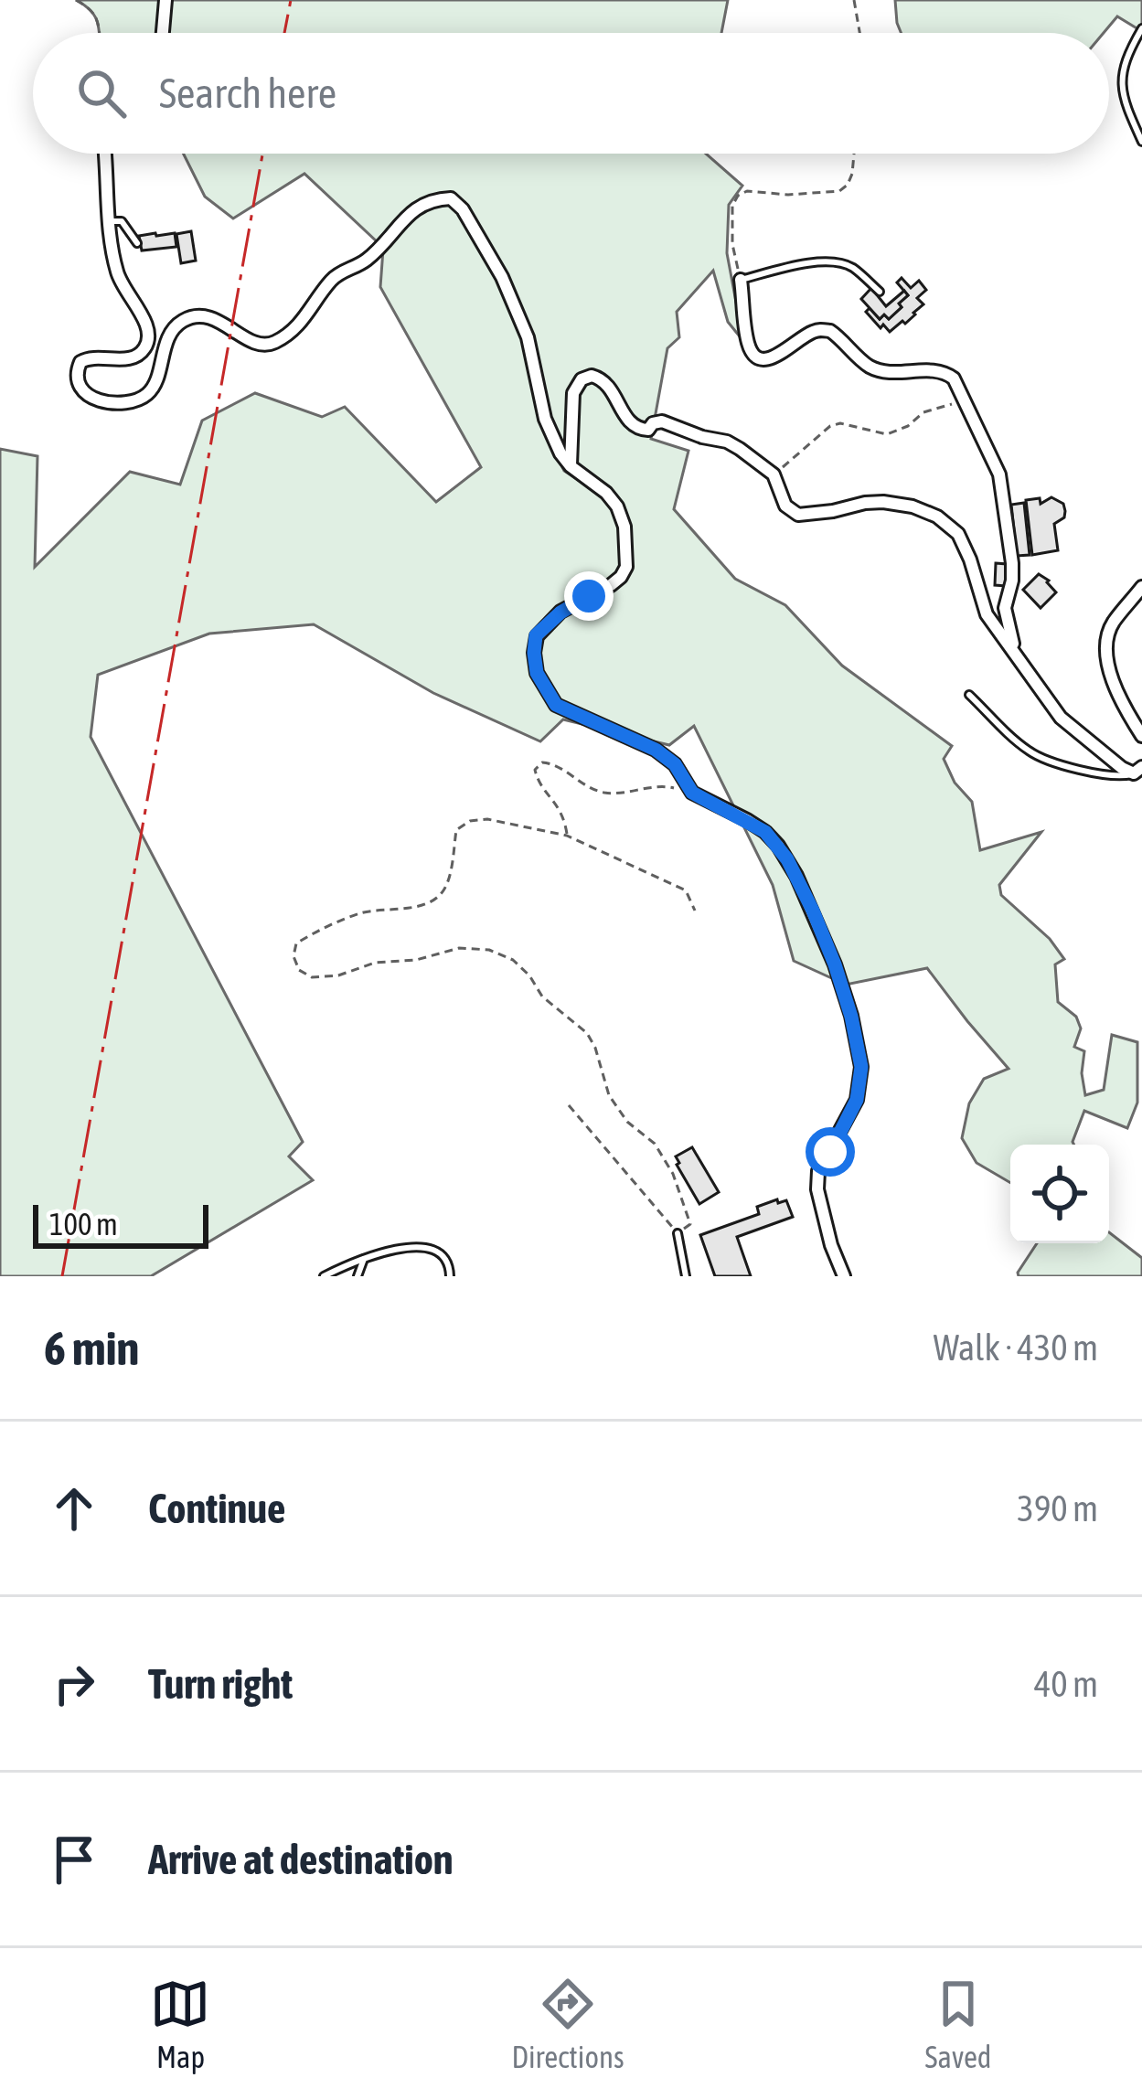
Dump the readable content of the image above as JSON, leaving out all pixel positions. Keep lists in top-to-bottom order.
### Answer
{
  "scale_bar": "100 m",
  "page": {
    "search": "Search here",
    "scale": "100 m",
    "heading": ["6 min", "Walk · 430 m"],
    "list": [
      ["Continue", "390 m"],
      ["Turn right", "40 m"],
      "Arrive at destination"
    ],
    "nav": ["Map", "Directions", "Saved"]
  }
}
